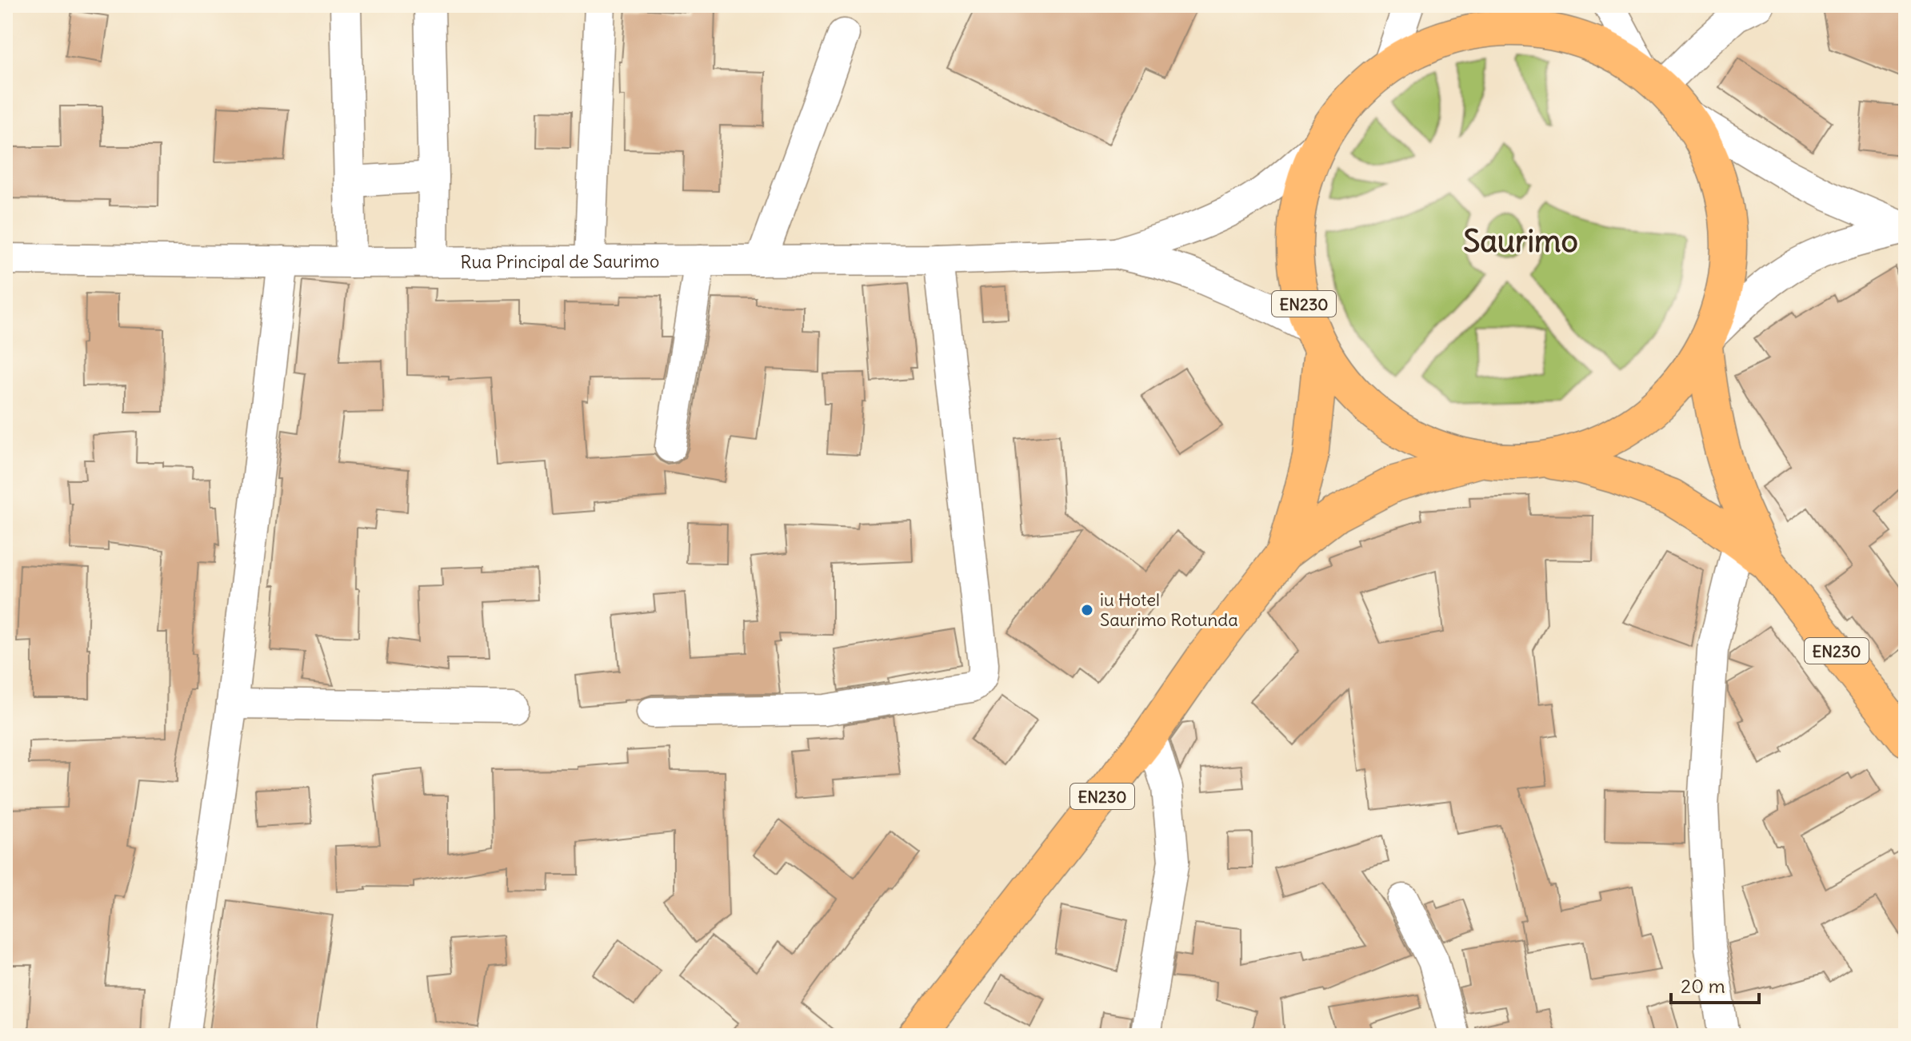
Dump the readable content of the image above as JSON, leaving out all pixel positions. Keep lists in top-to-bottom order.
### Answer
{
  "streets": {
    "main road": ["EN230"],
    "street": ["Rua Principal de Saurimo"]
  },
  "districts": ["Saurimo"],
  "places": ["iu Hotel Saurimo Rotunda"],
  "scale_bar": "20 m"
}
